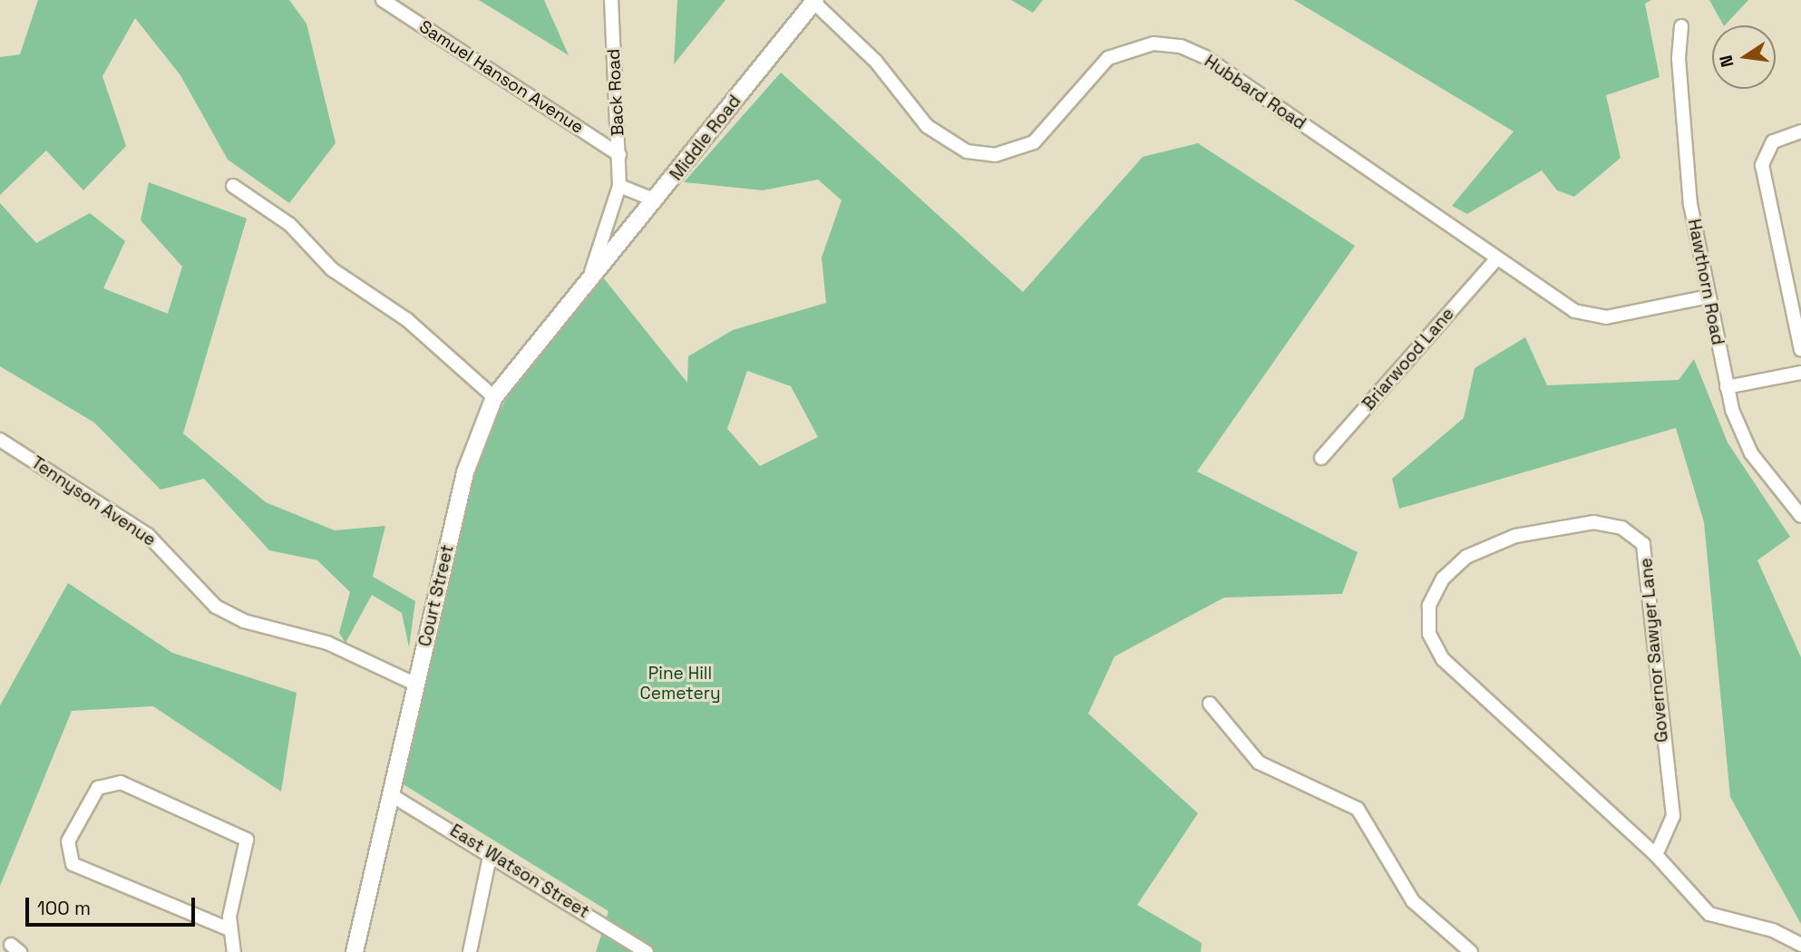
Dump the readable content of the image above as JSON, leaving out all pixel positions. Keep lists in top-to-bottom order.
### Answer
{
  "streets": {
    "street": [
      "Samuel Hanson Avenue",
      "Back Road",
      "Hubbard Road",
      "Middle Road",
      "Hawthorn Road",
      "Briarwood Lane",
      "Tennyson Avenue",
      "Court Street",
      "Governor Sawyer Lane",
      "East Watson Street"
    ]
  },
  "crossings": [
    ["Samuel Hanson Avenue", "Back Road"],
    ["Back Road", "Middle Road"],
    ["Back Road", "Court Street"],
    ["Hubbard Road", "Middle Road"],
    ["Hubbard Road", "Hawthorn Road"],
    ["Hubbard Road", "Briarwood Lane"],
    ["Middle Road", "Court Street"],
    ["Tennyson Avenue", "Court Street"],
    ["Court Street", "East Watson Street"]
  ],
  "parks": ["Pine Hill Cemetery"],
  "scale_bar": "100 m",
  "north": "left"
}
